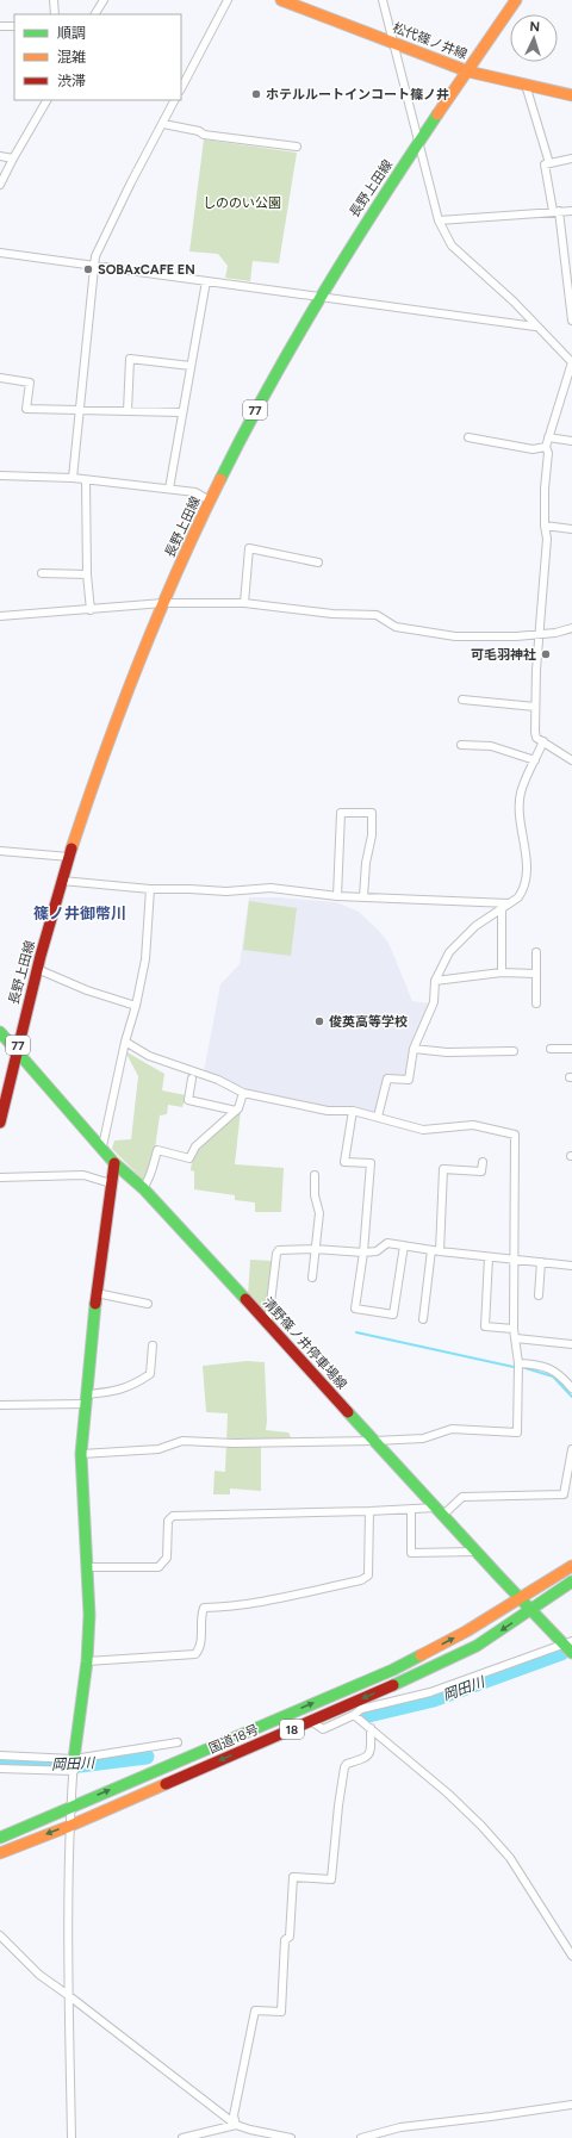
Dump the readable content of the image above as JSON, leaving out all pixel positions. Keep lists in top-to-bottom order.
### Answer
{
  "streets": {
    "main road": [
      "松代篠ノ井線",
      "長野上田線",
      "77",
      "清野篠ノ井停車場線",
      "18",
      "国道18号"
    ]
  },
  "crossings": [
    ["松代篠ノ井線", "長野上田線"],
    ["長野上田線", "清野篠ノ井停車場線"],
    ["清野篠ノ井停車場線", "国道18号"]
  ],
  "districts": ["篠ノ井御幣川"],
  "water": ["岡田川"],
  "parks": ["しののい公園"],
  "places": [
    "ホテルルートインコート篠ノ井",
    "SOBAxCAFE EN",
    "可毛羽神社",
    "俊英高等学校"
  ],
  "legend": ["順調", "混雑", "渋滞"],
  "north": "top"
}
